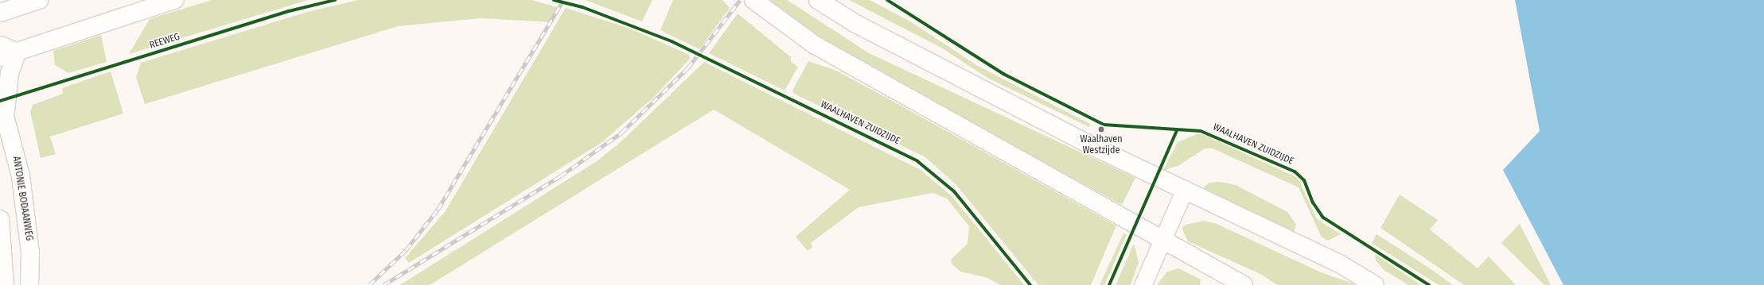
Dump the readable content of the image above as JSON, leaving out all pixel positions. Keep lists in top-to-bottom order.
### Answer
{
  "streets": {
    "main road": ["ANTONIE BODAANWEG"],
    "cycle path": ["REEWEG", "WAALHAVEN ZUIDZIJDE"]
  },
  "places": ["Waalhaven Westzijde"]
}
